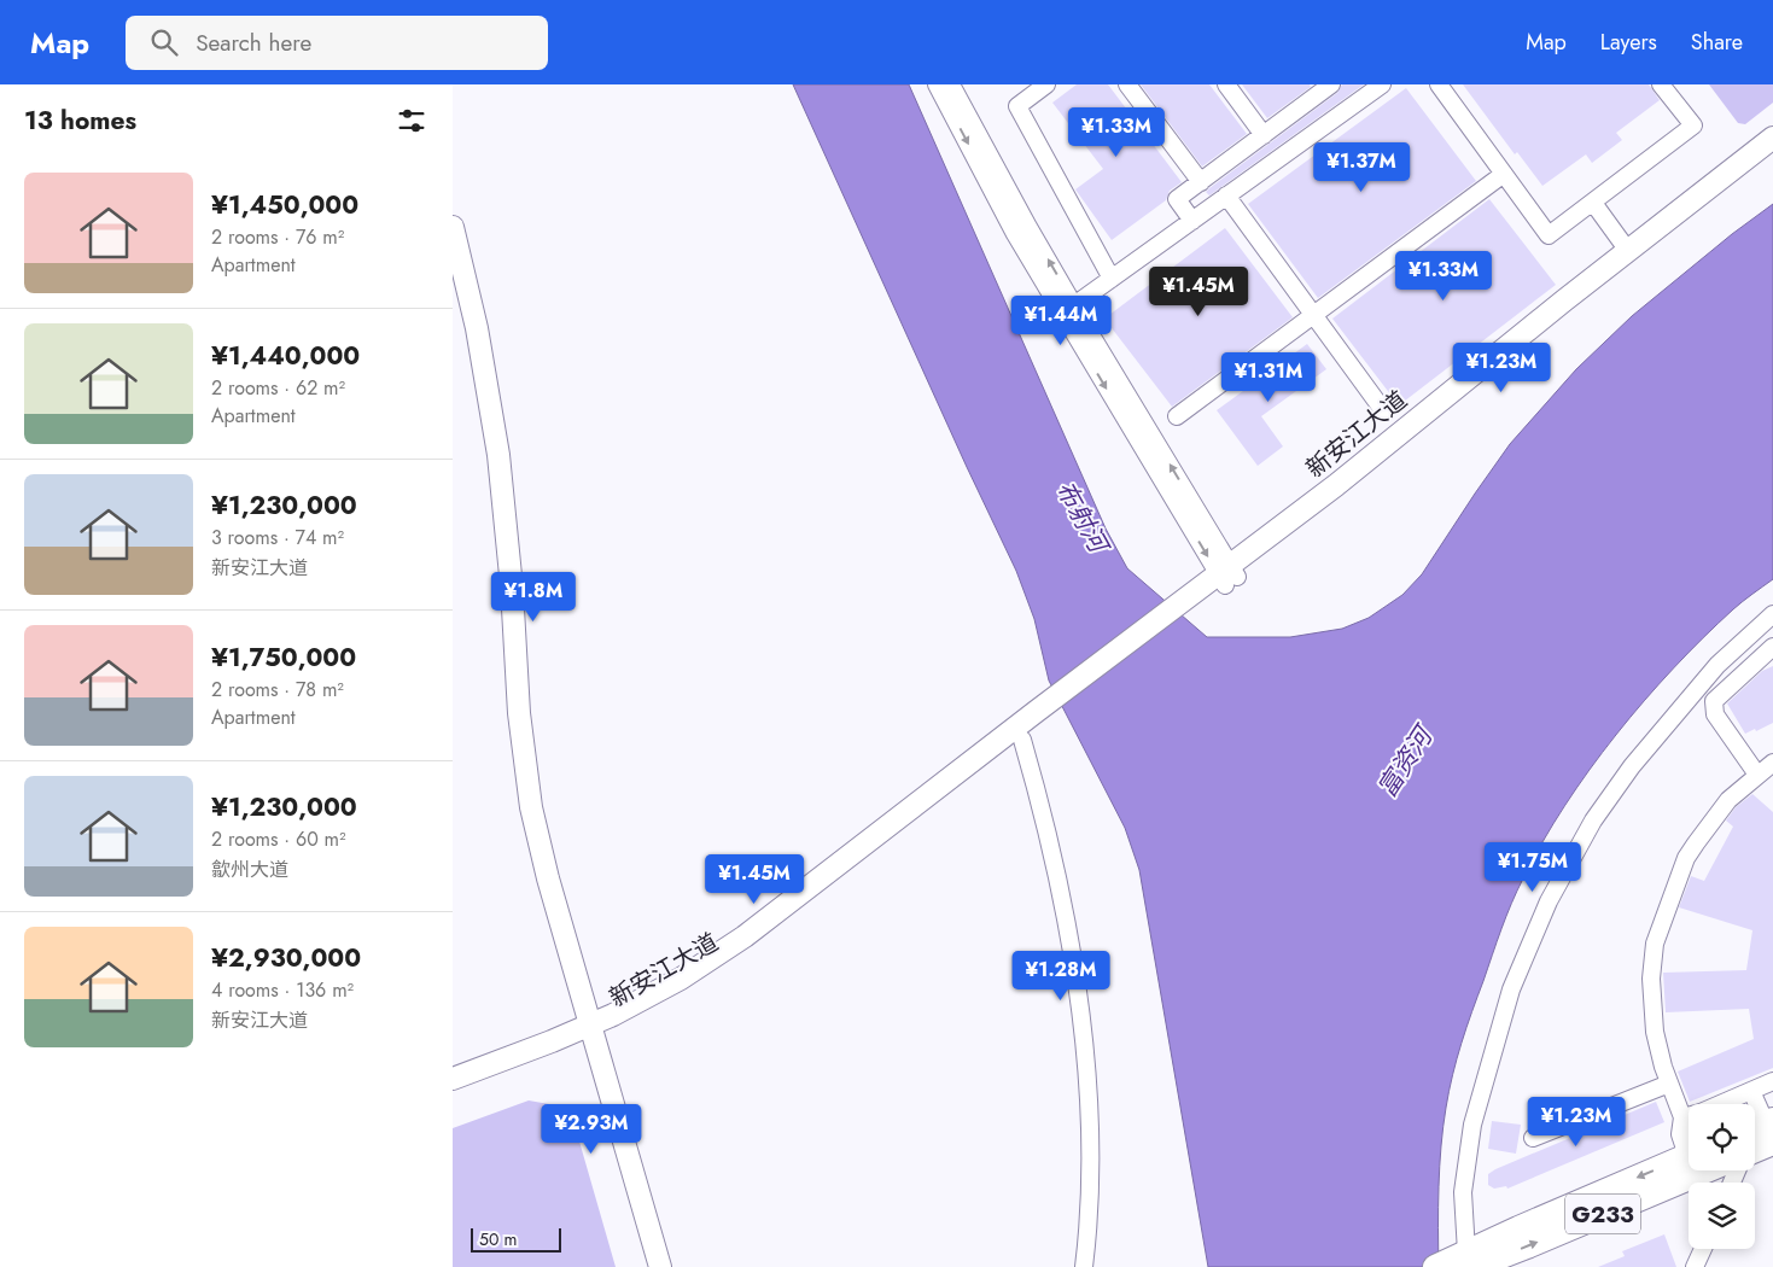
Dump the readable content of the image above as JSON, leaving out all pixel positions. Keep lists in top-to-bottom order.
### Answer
{
  "streets": {
    "highway": ["G233"],
    "main road": ["新安江大道"]
  },
  "water": ["布射河", "富资河"],
  "scale_bar": "50 m",
  "page": {
    "header": "Map",
    "search": "Search here",
    "nav": ["Map", "Layers", "Share"],
    "heading": "13 homes",
    "price": [
      "¥1.33M",
      "¥1.37M",
      "¥1.33M",
      "¥1.45M",
      "¥1.44M",
      "¥1.23M",
      "¥1.31M",
      "¥1.8M",
      "¥1.75M",
      "¥1.45M",
      "¥1.28M",
      "¥1.23M",
      "¥2.93M"
    ],
    "list": [
      {
        "name": "¥1,450,000",
        "note": "2 rooms · 76 m² · Apartment"
      },
      {
        "name": "¥1,440,000",
        "note": "2 rooms · 62 m² · Apartment"
      },
      {
        "name": "¥1,230,000",
        "note": "3 rooms · 74 m² · 新安江大道"
      },
      {
        "name": "¥1,750,000",
        "note": "2 rooms · 78 m² · Apartment"
      },
      {
        "name": "¥1,230,000",
        "note": "2 rooms · 60 m² · 歙州大道"
      },
      {
        "name": "¥2,930,000",
        "note": "4 rooms · 136 m² · 新安江大道"
      }
    ],
    "scale": "50 m"
  }
}
